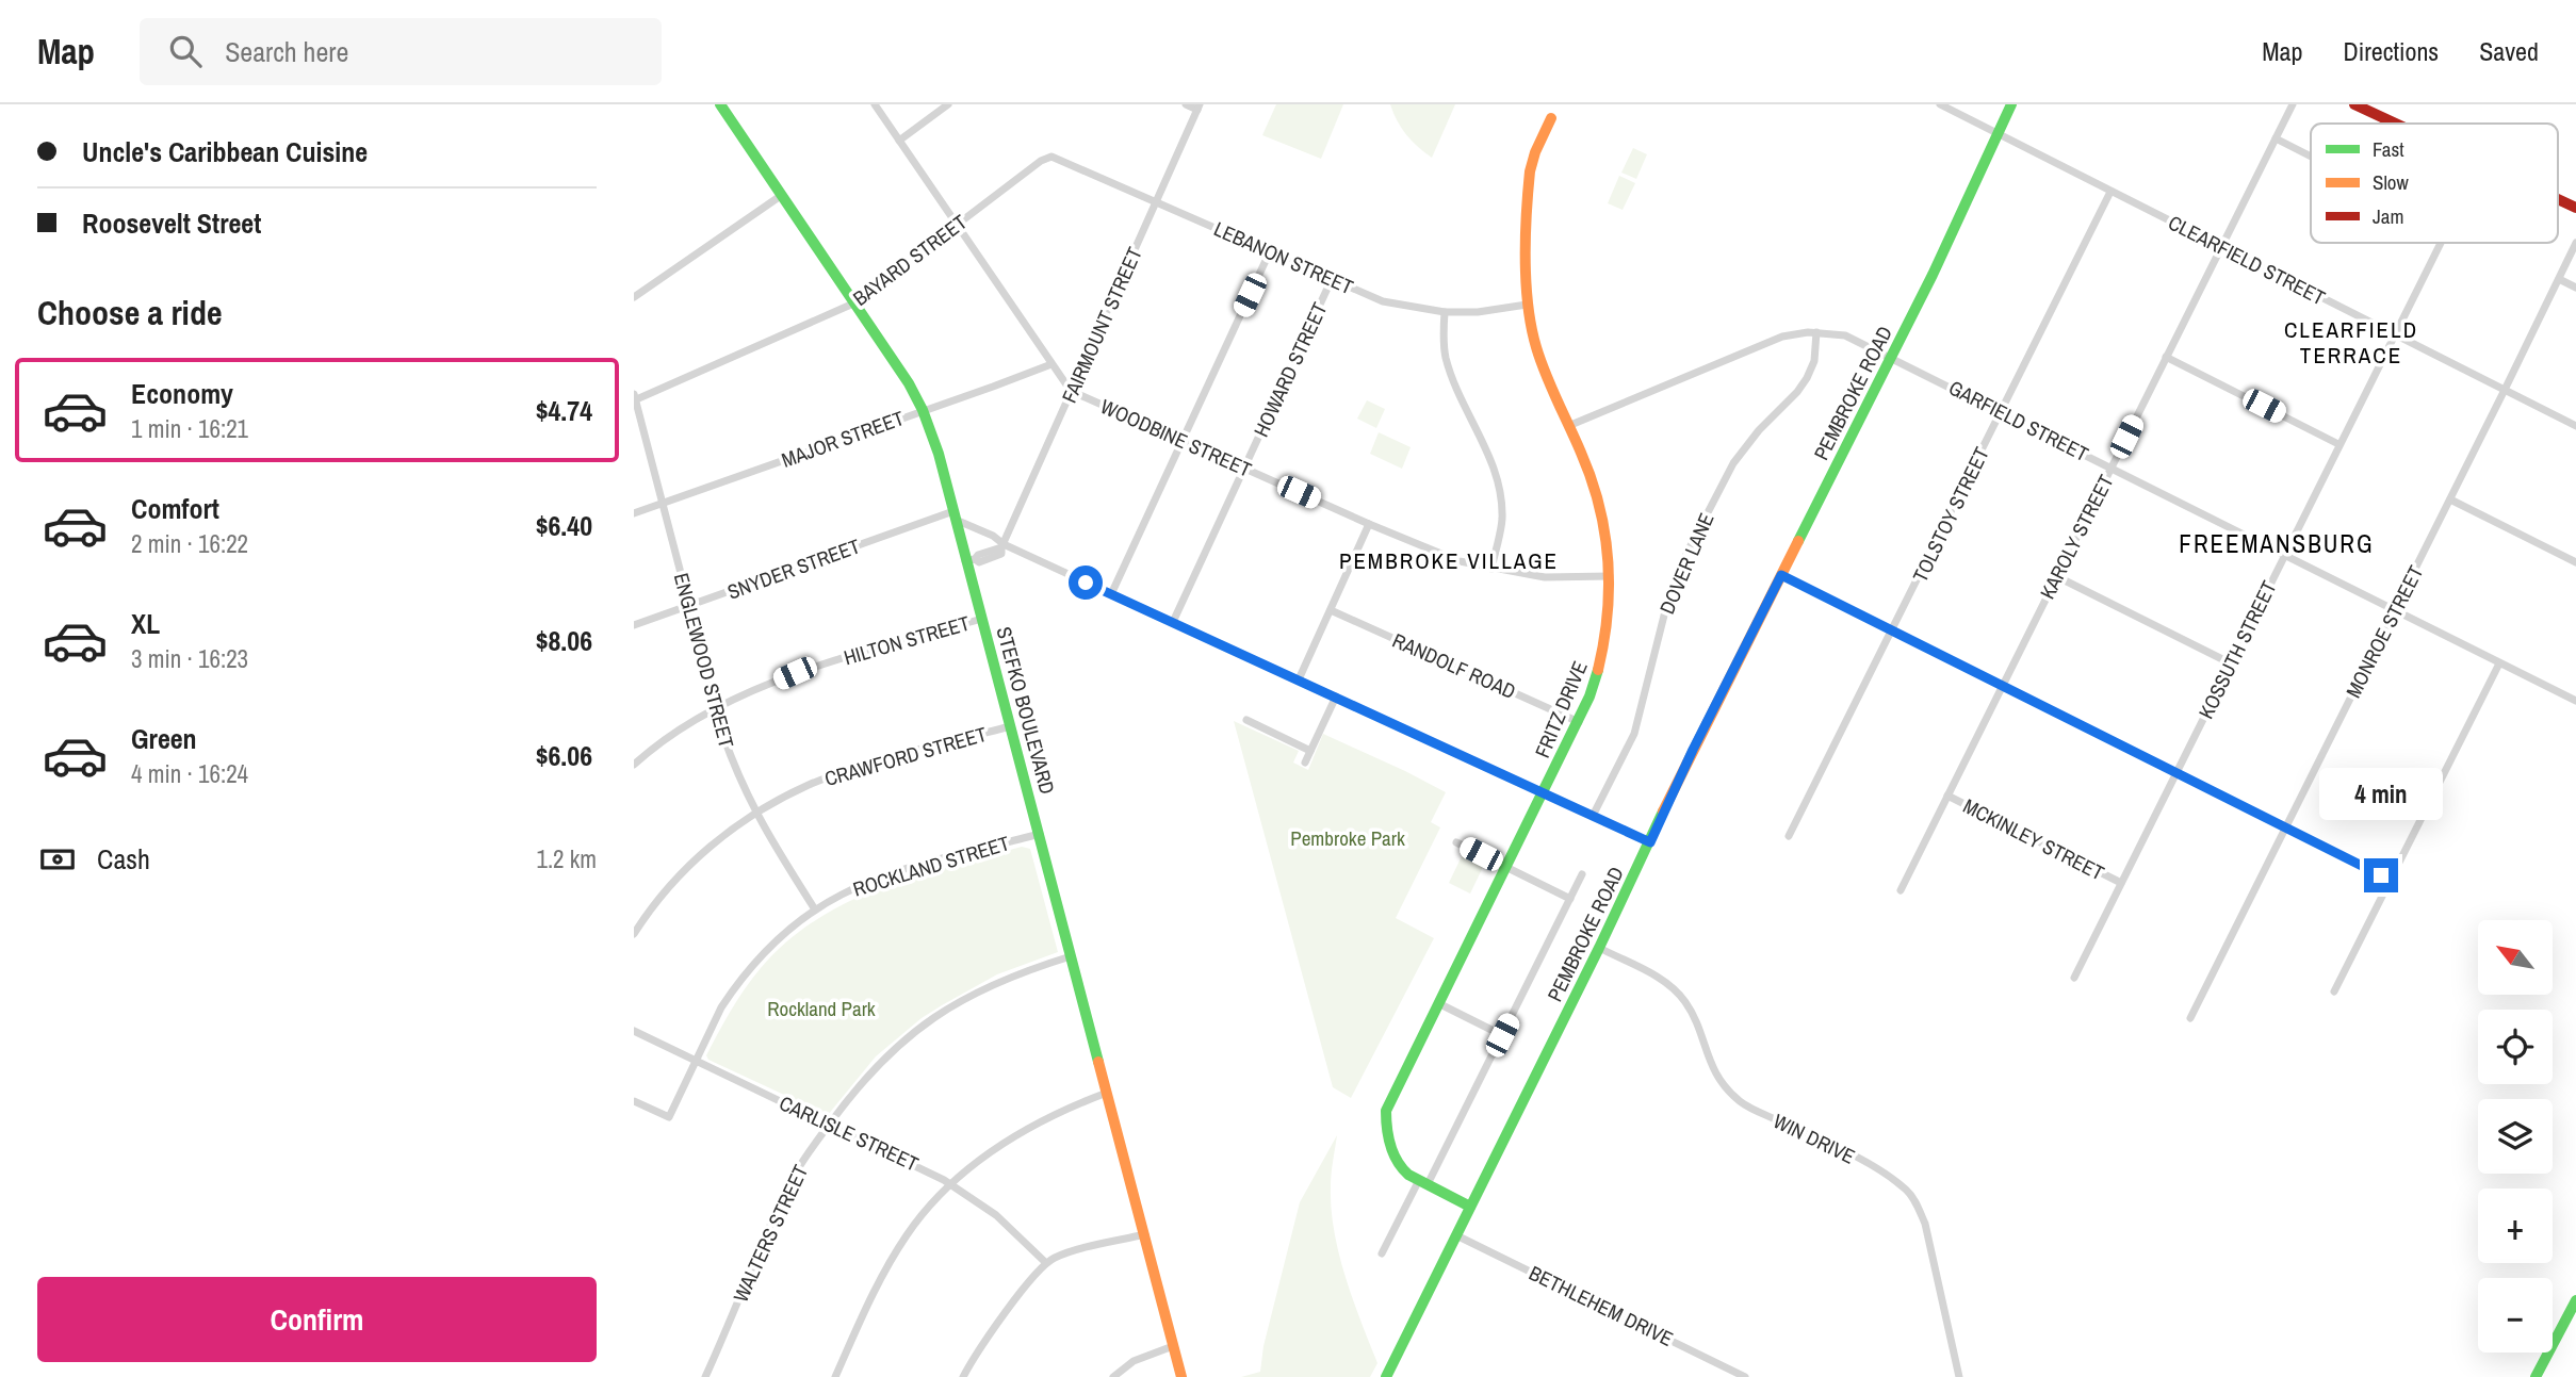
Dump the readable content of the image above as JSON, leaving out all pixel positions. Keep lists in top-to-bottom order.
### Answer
{
  "streets": {
    "main road": ["PEMBROKE ROAD", "FRITZ DRIVE", "STEFKO BOULEVARD"],
    "street": [
      "LEBANON STREET",
      "BAYARD STREET",
      "CLEARFIELD STREET",
      "FAIRMOUNT STREET",
      "HOWARD STREET",
      "GARFIELD STREET",
      "WOODBINE STREET",
      "MAJOR STREET",
      "TOLSTOY STREET",
      "KAROLY STREET",
      "DOVER LANE",
      "SNYDER STREET",
      "MONROE STREET",
      "HILTON STREET",
      "KOSSUTH STREET",
      "ENGLEWOOD STREET",
      "RANDOLF ROAD",
      "CRAWFORD STREET",
      "MCKINLEY STREET",
      "ROCKLAND STREET",
      "CARLISLE STREET",
      "WIN DRIVE",
      "WALTERS STREET",
      "BETHLEHEM DRIVE"
    ]
  },
  "crossings": [
    ["LEBANON STREET", "BAYARD STREET"],
    ["LEBANON STREET", "FAIRMOUNT STREET"],
    ["LEBANON STREET", "HOWARD STREET"],
    ["LEBANON STREET", "FRITZ DRIVE"],
    ["BAYARD STREET", "ENGLEWOOD STREET"],
    ["BAYARD STREET", "STEFKO BOULEVARD"],
    ["CLEARFIELD STREET", "PEMBROKE ROAD"],
    ["CLEARFIELD STREET", "TOLSTOY STREET"],
    ["CLEARFIELD STREET", "KAROLY STREET"],
    ["CLEARFIELD STREET", "MONROE STREET"],
    ["CLEARFIELD STREET", "KOSSUTH STREET"],
    ["FAIRMOUNT STREET", "WOODBINE STREET"],
    ["HOWARD STREET", "WOODBINE STREET"],
    ["PEMBROKE ROAD", "GARFIELD STREET"],
    ["PEMBROKE ROAD", "FRITZ DRIVE"],
    ["PEMBROKE ROAD", "WIN DRIVE"],
    ["PEMBROKE ROAD", "BETHLEHEM DRIVE"],
    ["GARFIELD STREET", "TOLSTOY STREET"],
    ["GARFIELD STREET", "KAROLY STREET"],
    ["GARFIELD STREET", "DOVER LANE"],
    ["GARFIELD STREET", "MONROE STREET"],
    ["GARFIELD STREET", "KOSSUTH STREET"],
    ["GARFIELD STREET", "FRITZ DRIVE"],
    ["WOODBINE STREET", "FRITZ DRIVE"],
    ["MAJOR STREET", "ENGLEWOOD STREET"],
    ["MAJOR STREET", "STEFKO BOULEVARD"],
    ["KAROLY STREET", "MCKINLEY STREET"],
    ["SNYDER STREET", "ENGLEWOOD STREET"],
    ["SNYDER STREET", "STEFKO BOULEVARD"],
    ["HILTON STREET", "ENGLEWOOD STREET"],
    ["HILTON STREET", "STEFKO BOULEVARD"],
    ["KOSSUTH STREET", "MCKINLEY STREET"],
    ["ENGLEWOOD STREET", "CRAWFORD STREET"],
    ["ENGLEWOOD STREET", "ROCKLAND STREET"],
    ["RANDOLF ROAD", "FRITZ DRIVE"],
    ["STEFKO BOULEVARD", "CRAWFORD STREET"],
    ["STEFKO BOULEVARD", "ROCKLAND STREET"],
    ["STEFKO BOULEVARD", "WALTERS STREET"],
    ["ROCKLAND STREET", "CARLISLE STREET"],
    ["CARLISLE STREET", "WALTERS STREET"]
  ],
  "districts": ["CLEARFIELD TERRACE", "FREEMANSBURG", "PEMBROKE VILLAGE"],
  "parks": ["Pembroke Park", "Rockland Park"],
  "legend": ["Fast", "Slow", "Jam"],
  "north": "top left",
  "page": {
    "header": "Map",
    "search": "Search here",
    "nav": ["Map", "Directions", "Saved"],
    "banner": ["Uncle's Caribbean Cuisine", "Roosevelt Street"],
    "heading": "Choose a ride",
    "list": [
      {
        "name": "Economy",
        "note": "1 min · 16:21",
        "value": "$4.74"
      },
      {
        "name": "Comfort",
        "note": "2 min · 16:22",
        "value": "$6.40"
      },
      {
        "name": "XL",
        "note": "3 min · 16:23",
        "value": "$8.06"
      },
      {
        "name": "Green",
        "note": "4 min · 16:24",
        "value": "$6.06"
      }
    ],
    "bubble": "4 min",
    "pay": ["Cash", "1.2 km"],
    "map_buttons": ["+", "−"],
    "buttons": "Confirm"
  }
}
